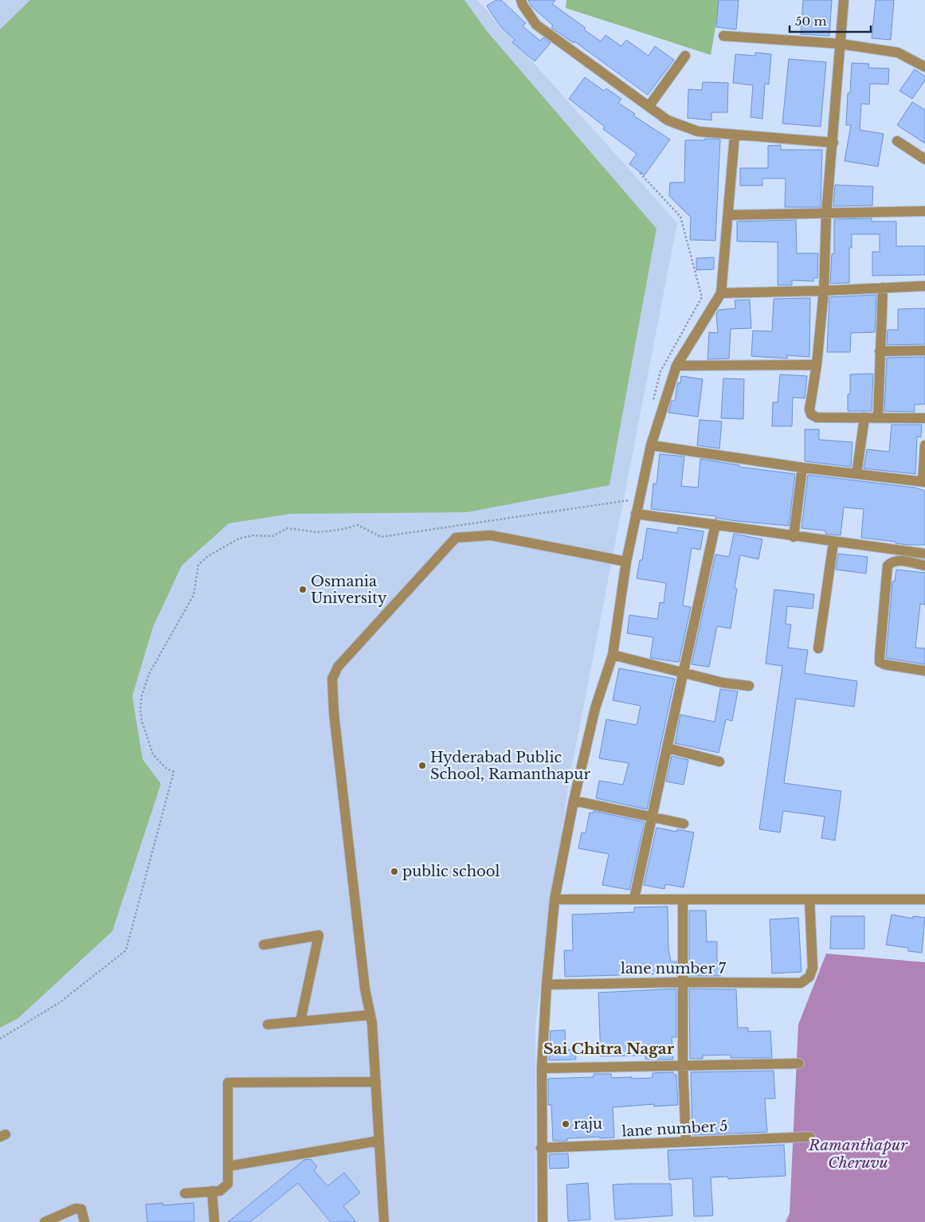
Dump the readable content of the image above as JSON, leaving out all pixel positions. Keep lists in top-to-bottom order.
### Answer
{
  "streets": {
    "street": ["lane number 7", "lane number 5"]
  },
  "districts": ["Sai Chitra Nagar"],
  "water": ["Ramanthapur Cheruvu"],
  "places": [
    "Osmania University",
    "Hyderabad Public School, Ramanthapur",
    "public school",
    "raju"
  ],
  "scale_bar": "50 m"
}
